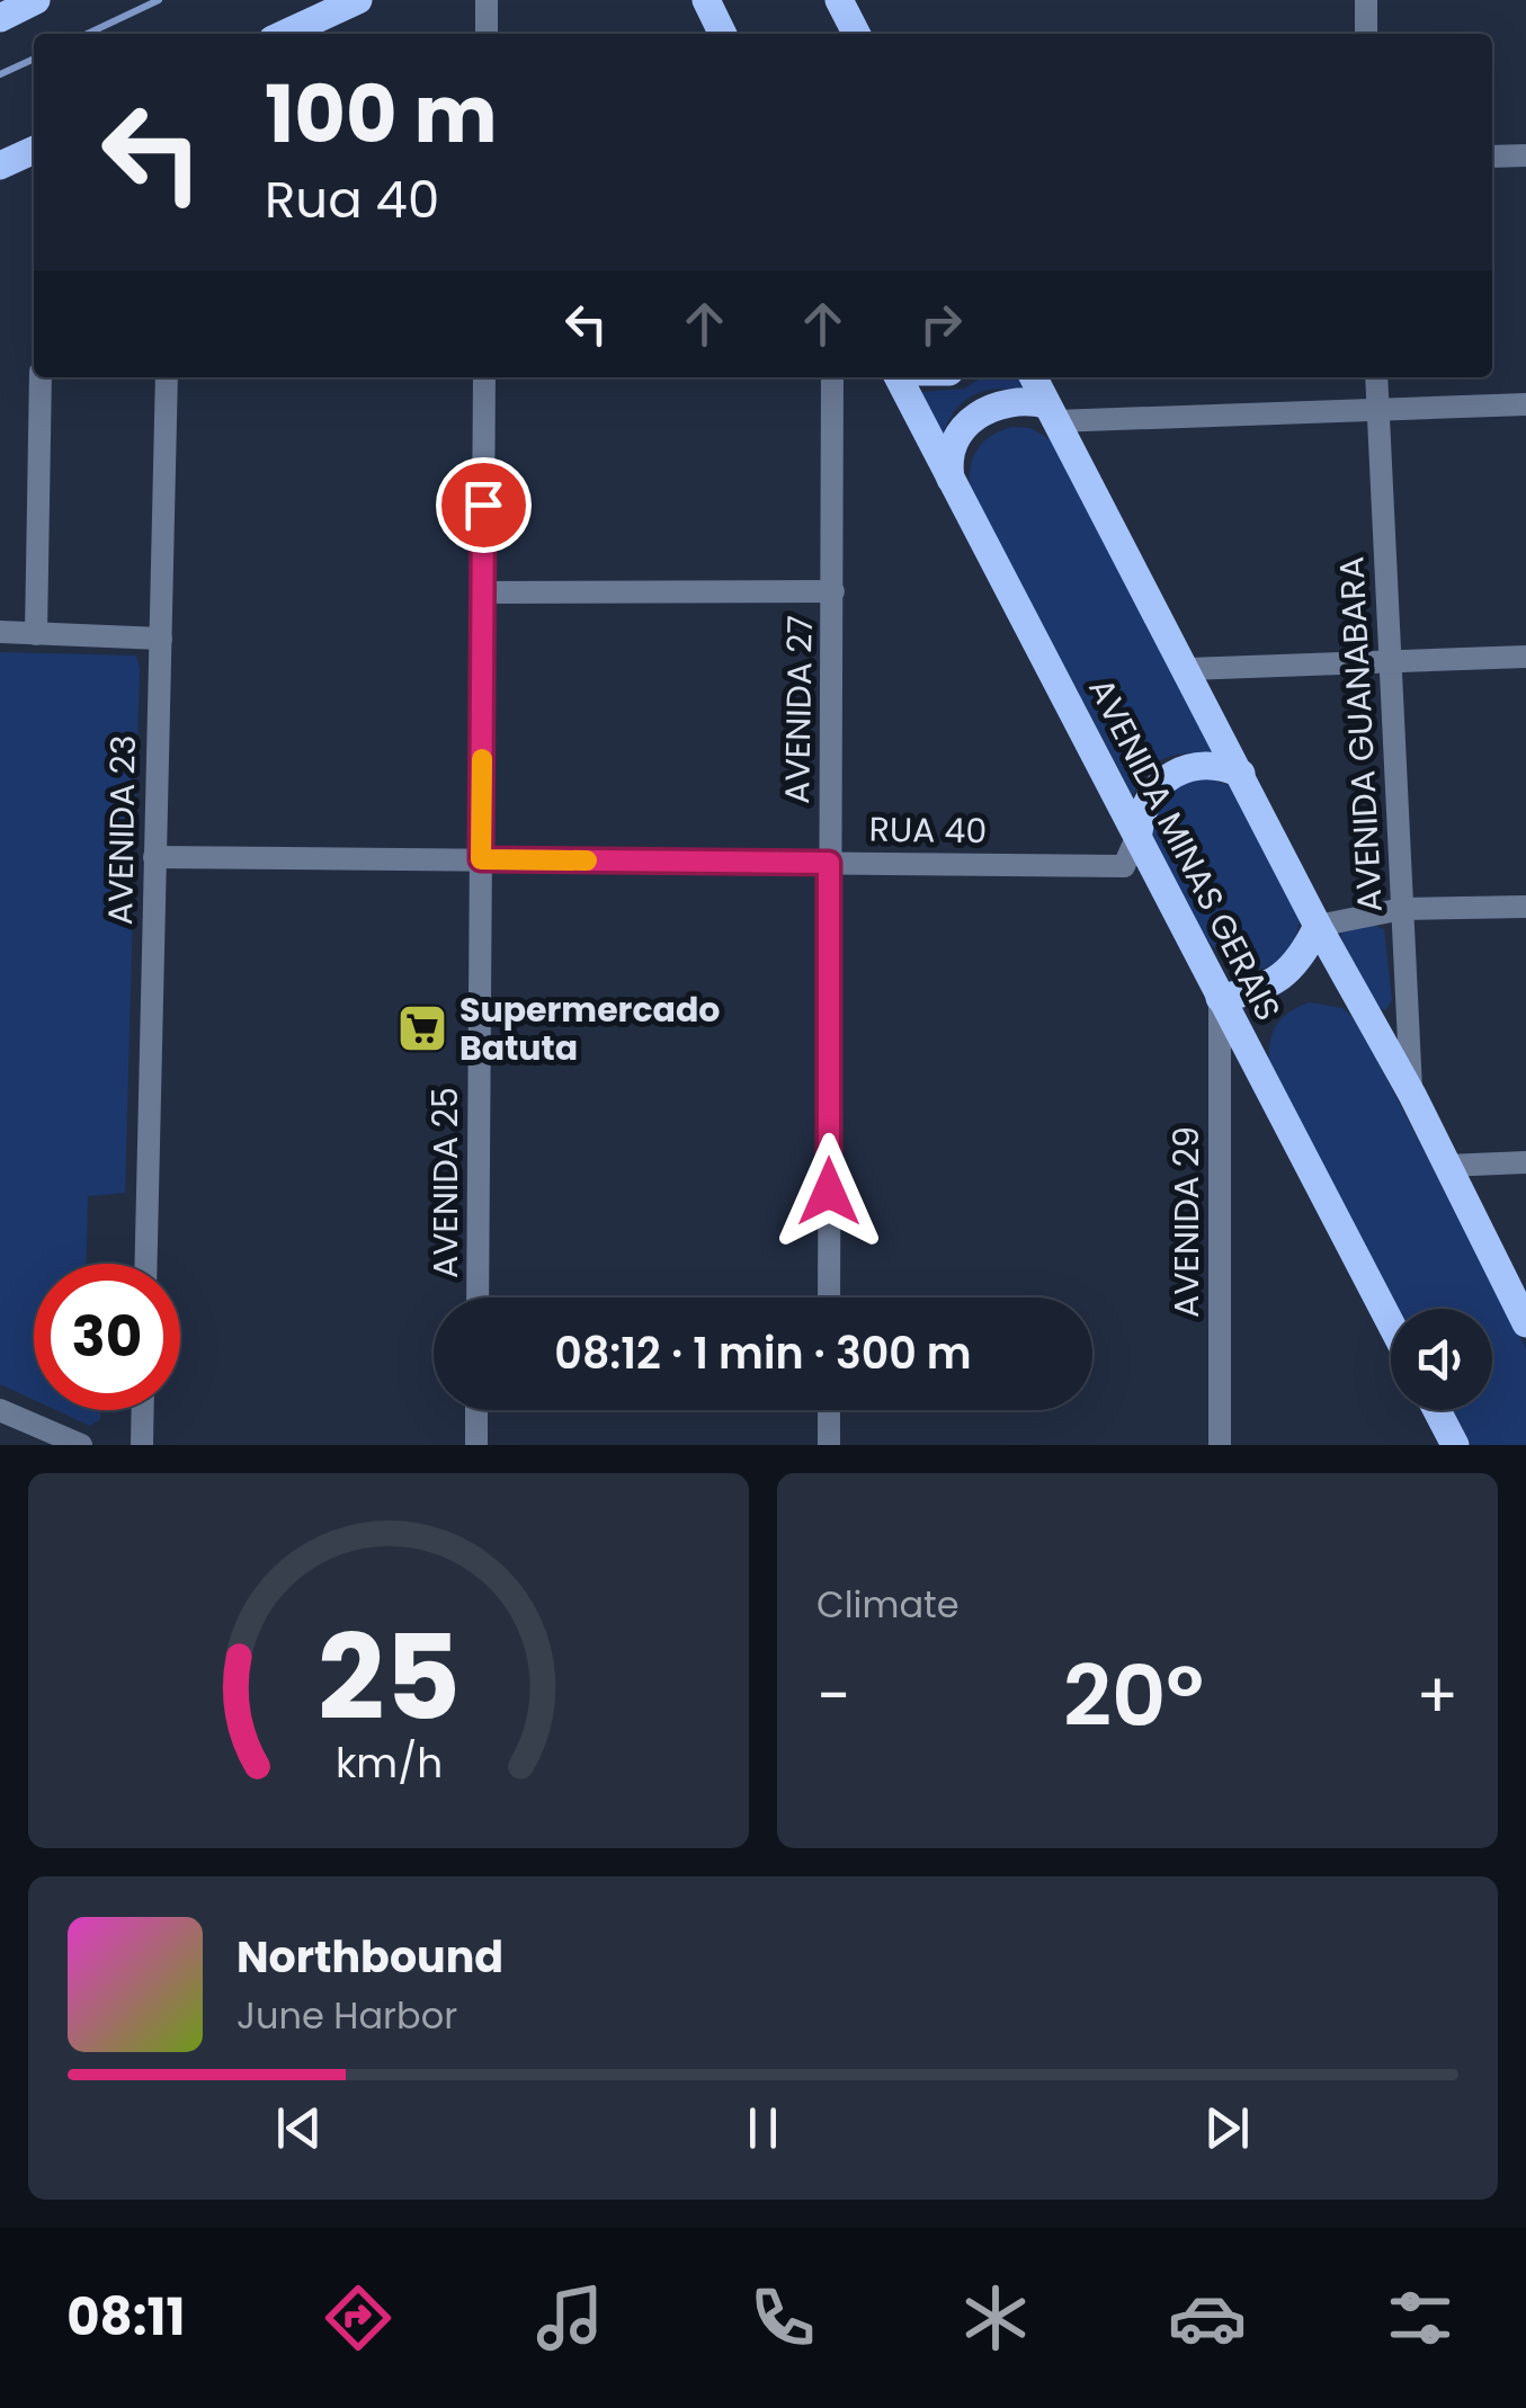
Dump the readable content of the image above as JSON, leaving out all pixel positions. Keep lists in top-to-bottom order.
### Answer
{
  "streets": {
    "main road": ["AVENIDA MINAS GERAIS"],
    "street": [
      "AVENIDA 27",
      "AVENIDA GUANABARA",
      "AVENIDA 23",
      "RUA 40",
      "AVENIDA 25",
      "AVENIDA 29"
    ]
  },
  "crossings": [
    ["AVENIDA 27", "RUA 40"],
    ["AVENIDA 23", "RUA 40"],
    ["RUA 40", "AVENIDA MINAS GERAIS"],
    ["RUA 40", "AVENIDA 25"],
    ["AVENIDA MINAS GERAIS", "AVENIDA 29"]
  ],
  "places": {
    "supermarket": ["Supermercado Batuta"]
  },
  "page": {
    "turn": ["100 m", "Rua 40"],
    "limit": "30",
    "trip": "08:12 · 1 min · 300 m",
    "tile": "Climate",
    "heat": ["−", "20°", "+"],
    "song": ["Northbound", "June Harbor"],
    "tabs": "08:11",
    "gauge": ["25", "km/h"]
  }
}
